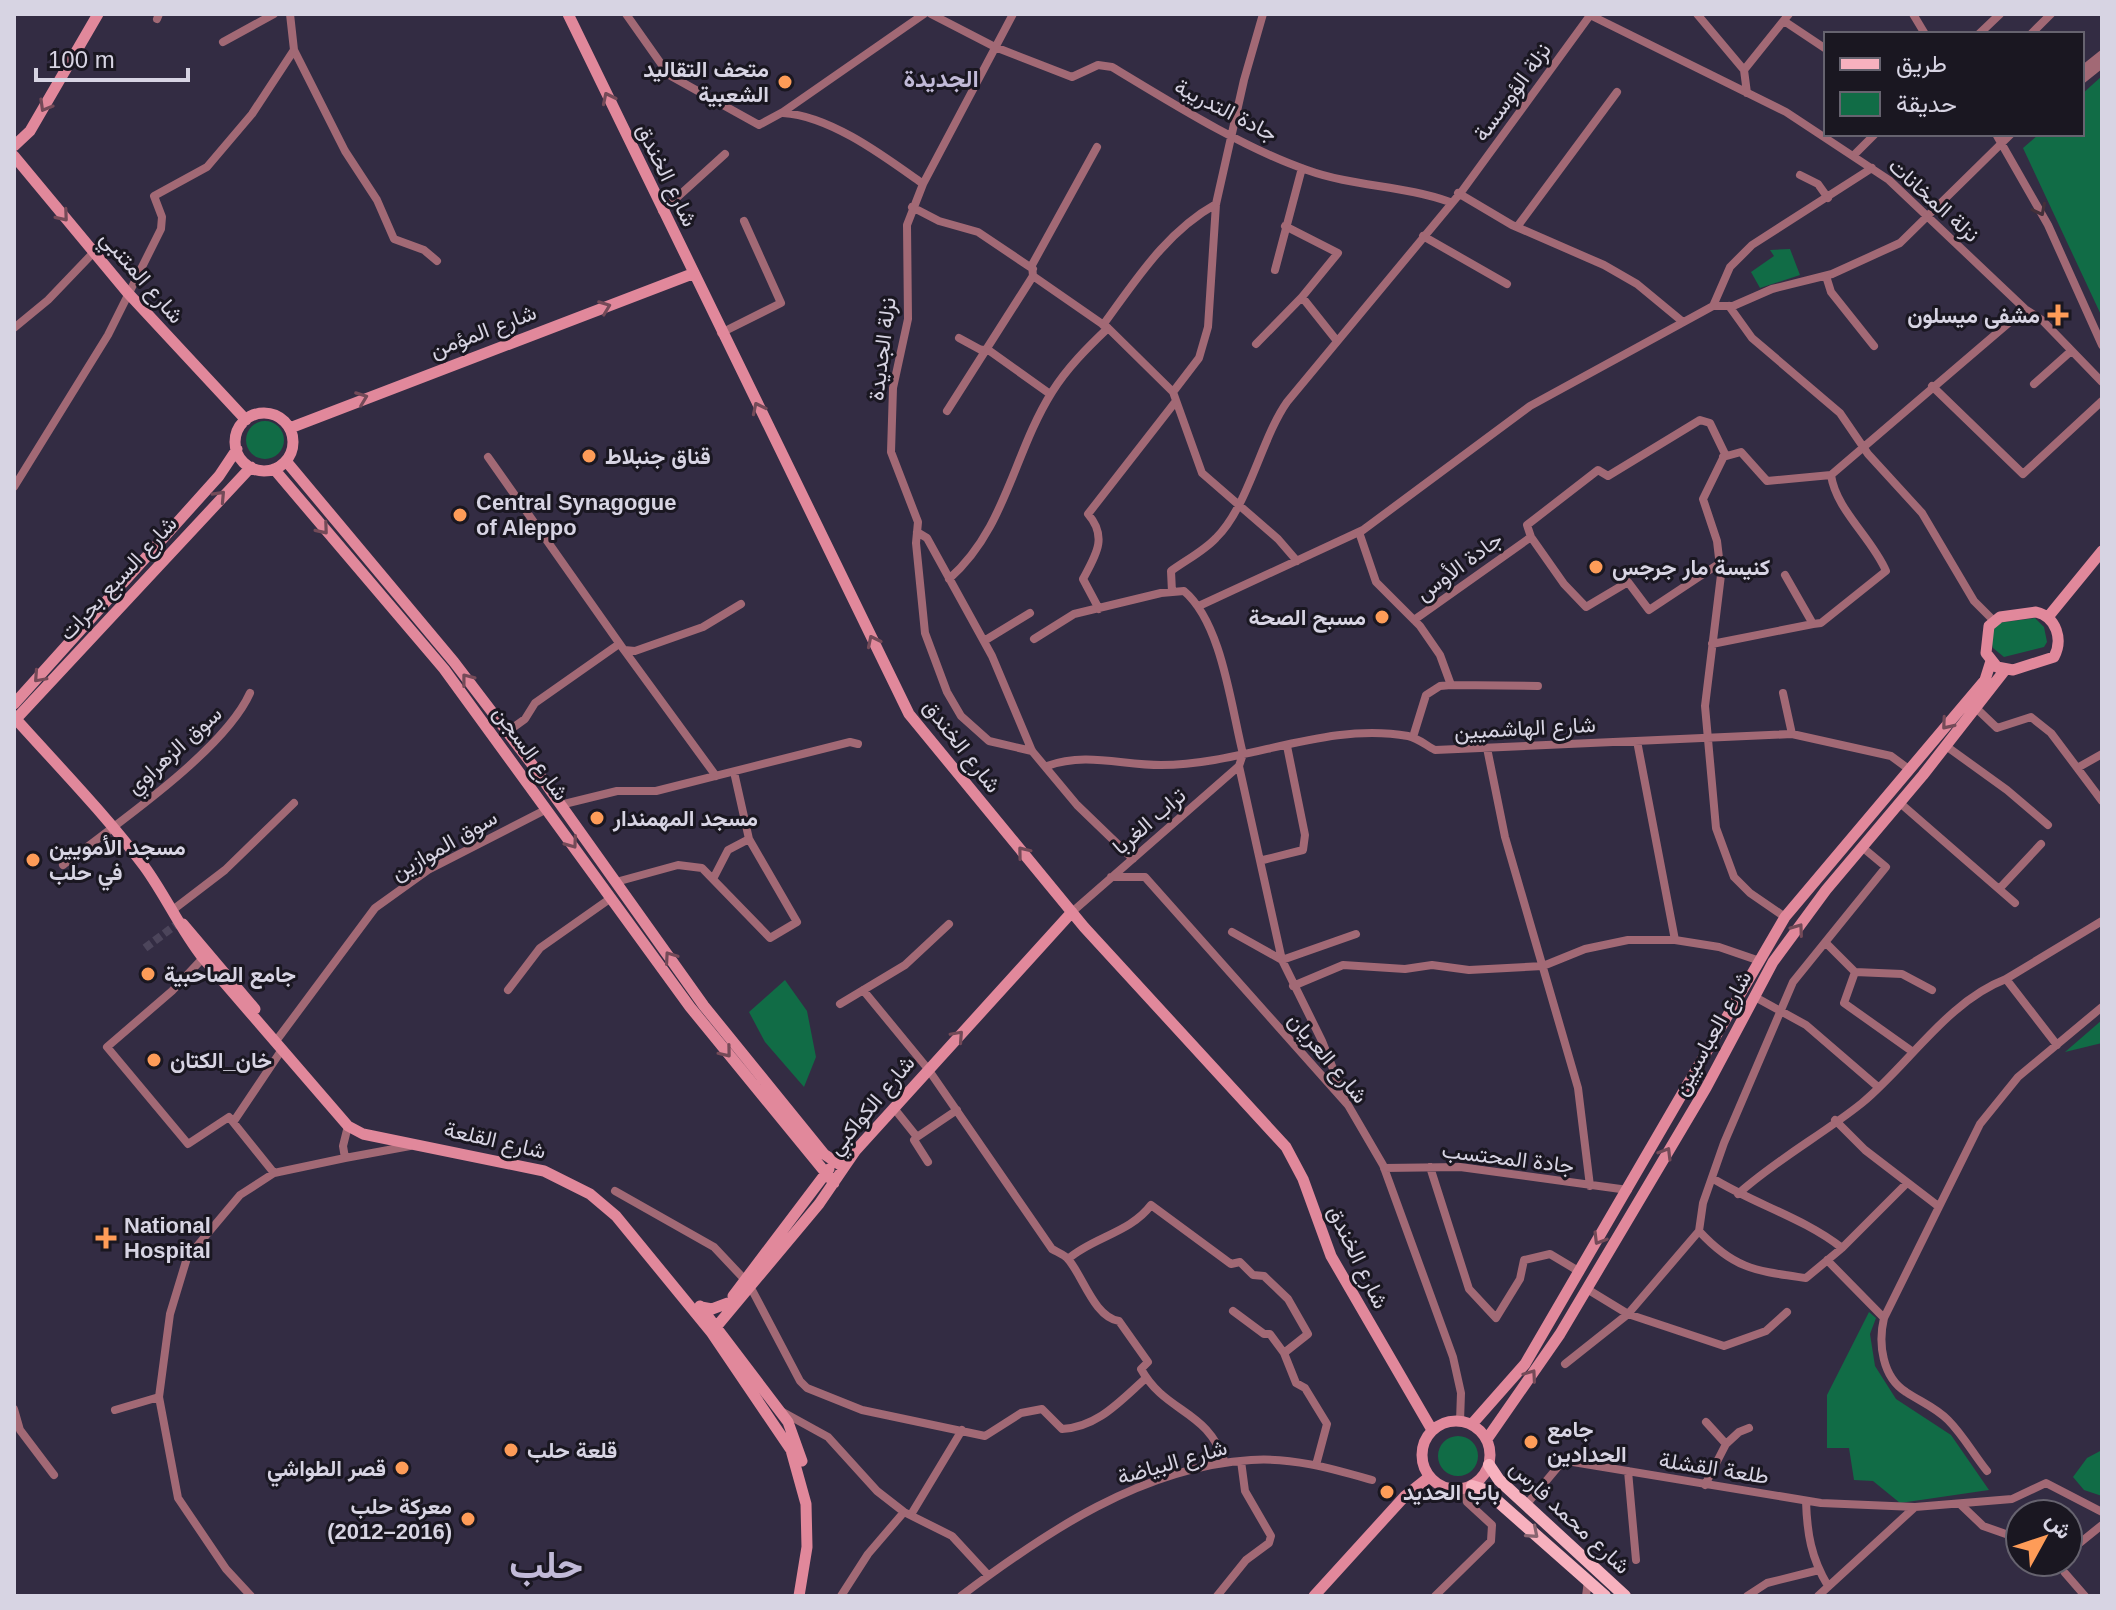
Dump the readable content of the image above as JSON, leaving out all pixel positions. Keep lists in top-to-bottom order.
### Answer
{
  "streets": {
    "main road": [
      "شارع الخندق",
      "شارع المتنبي",
      "شارع المؤمن",
      "شارع السبع بحرات",
      "شارع السجن",
      "شارع العباسيين",
      "شارع الكواكبي",
      "شارع القلعة",
      "شارع محمد فارس"
    ],
    "street": [
      "نزلة الؤوسسة",
      "جادة التدريبة",
      "نزلة المخانات",
      "نزلة الجديدة",
      "جادة الأوس",
      "شارع الهاشميين",
      "سوق الزهراوي",
      "تراب الغربا",
      "سوق الموازين",
      "شارع العريان",
      "جادة المحتسب",
      "شارع البياضة",
      "طلعة القشلة"
    ]
  },
  "crossings": [
    ["نزلة الؤوسسة", "جادة التدريبة"],
    ["نزلة الؤوسسة", "نزلة المخانات"],
    ["جادة التدريبة", "نزلة الجديدة"],
    ["شارع الخندق", "شارع المؤمن"],
    ["شارع الخندق", "تراب الغربا"],
    ["شارع الخندق", "شارع العباسيين"],
    ["شارع الخندق", "شارع العريان"],
    ["شارع الخندق", "شارع الكواكبي"],
    ["شارع الخندق", "شارع محمد فارس"],
    ["شارع المتنبي", "شارع المؤمن"],
    ["شارع المتنبي", "شارع السبع بحرات"],
    ["شارع المتنبي", "شارع السجن"],
    ["شارع المؤمن", "شارع السبع بحرات"],
    ["شارع المؤمن", "شارع السجن"],
    ["شارع السبع بحرات", "شارع السجن"],
    ["شارع الهاشميين", "شارع العباسيين"],
    ["شارع السجن", "سوق الموازين"],
    ["شارع السجن", "شارع الكواكبي"],
    ["تراب الغربا", "شارع العريان"],
    ["تراب الغربا", "شارع الكواكبي"],
    ["شارع العباسيين", "شارع العريان"],
    ["شارع العباسيين", "جادة المحتسب"],
    ["شارع العباسيين", "شارع محمد فارس"],
    ["شارع العريان", "جادة المحتسب"],
    ["شارع العريان", "شارع محمد فارس"],
    ["شارع الكواكبي", "شارع القلعة"],
    ["طلعة القشلة", "شارع محمد فارس"]
  ],
  "one_way": [
    "شارع الخندق",
    "شارع المتنبي",
    "شارع المؤمن",
    "شارع الكواكبي"
  ],
  "districts": ["الجديدة", "حلب"],
  "places": {
    "other": [
      "متحف التقاليد الشعبية",
      "قناق جنبلاط",
      "Central Synagogue of Aleppo",
      "كنيسة مار جرجس",
      "مسبح الصحة",
      "مسجد المهمندار",
      "مسجد الأمويين في حلب",
      "جامع الصاحبية",
      "خان_الكتان",
      "جامع الحدادين",
      "قلعة حلب",
      "قصر الطواشي",
      "باب الحديد",
      "معركة حلب (2012–2016)"
    ],
    "health": ["مشفى ميسلون", "National Hospital"]
  },
  "legend": ["طريق", "حديقة"],
  "scale_bar": "100 m",
  "north": "top right"
}
